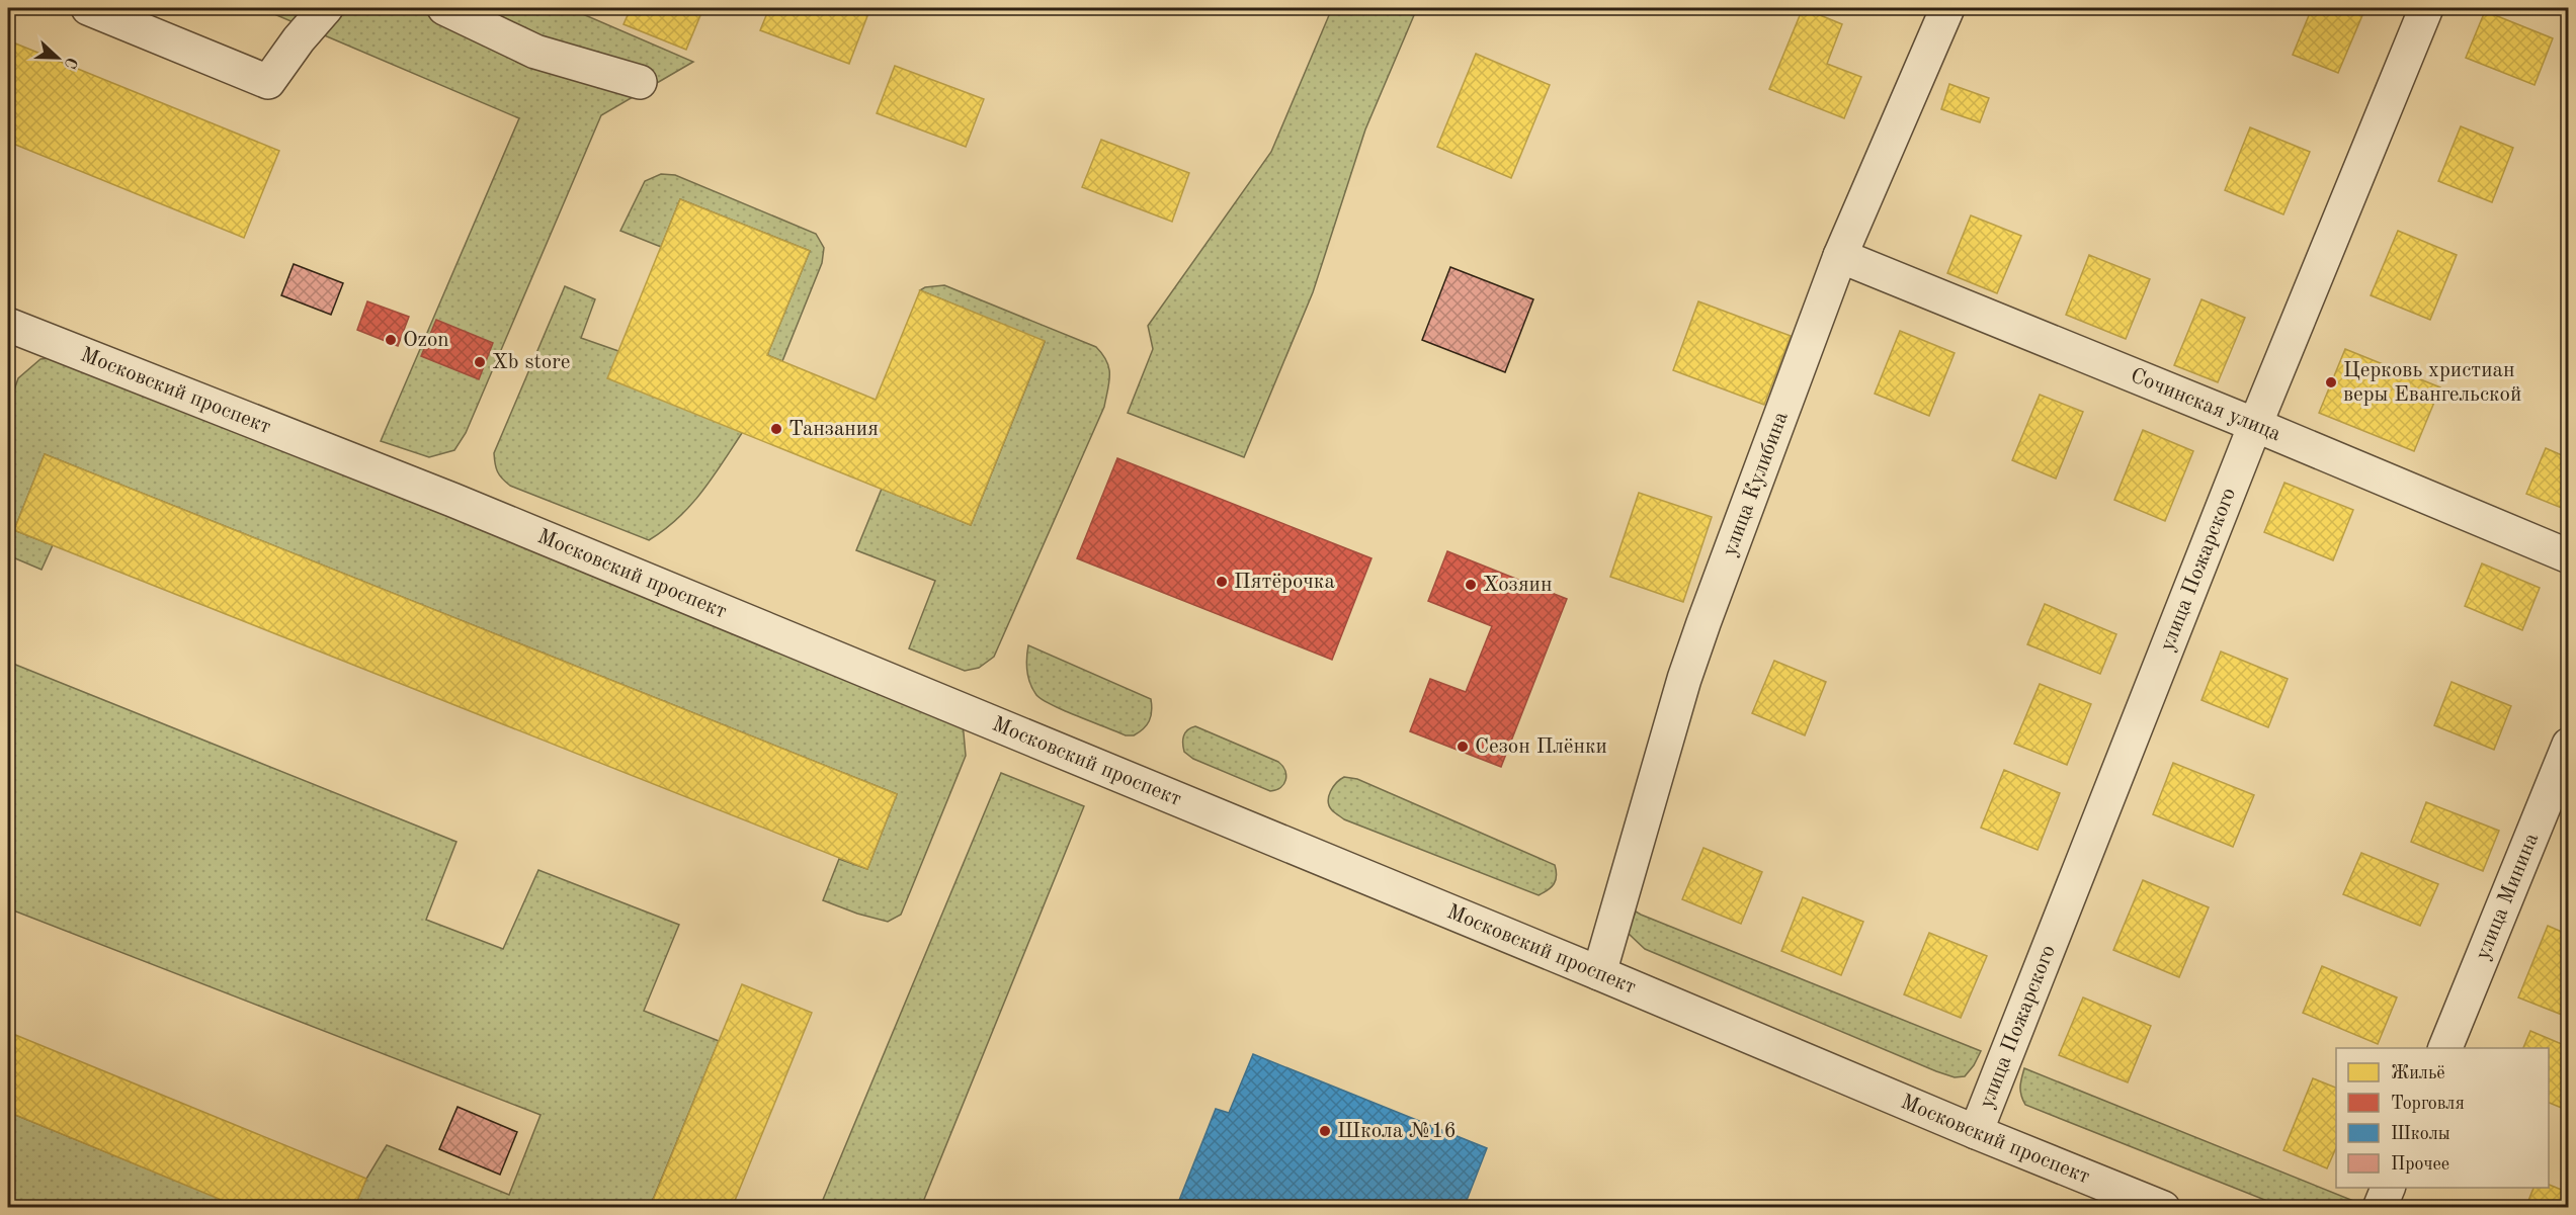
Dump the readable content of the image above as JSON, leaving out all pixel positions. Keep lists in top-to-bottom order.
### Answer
{
  "streets": {
    "street": [
      "Московский проспект",
      "Сочинская улица",
      "улица Кулибина",
      "улица Пожарского",
      "улица Минина"
    ]
  },
  "crossings": [
    ["Московский проспект", "улица Кулибина"],
    ["Московский проспект", "улица Пожарского"],
    ["Сочинская улица", "улица Кулибина"],
    ["Сочинская улица", "улица Пожарского"]
  ],
  "places": [
    "Ozon",
    "Xb store",
    "Церковь христиан веры Евангельской",
    "Танзания",
    "Пятёрочка",
    "Хозяин",
    "Сезон Плёнки",
    "Школа №16"
  ],
  "legend": [
    "Жильё",
    "Торговля",
    "Школы",
    "Прочее"
  ],
  "north": "right"
}
